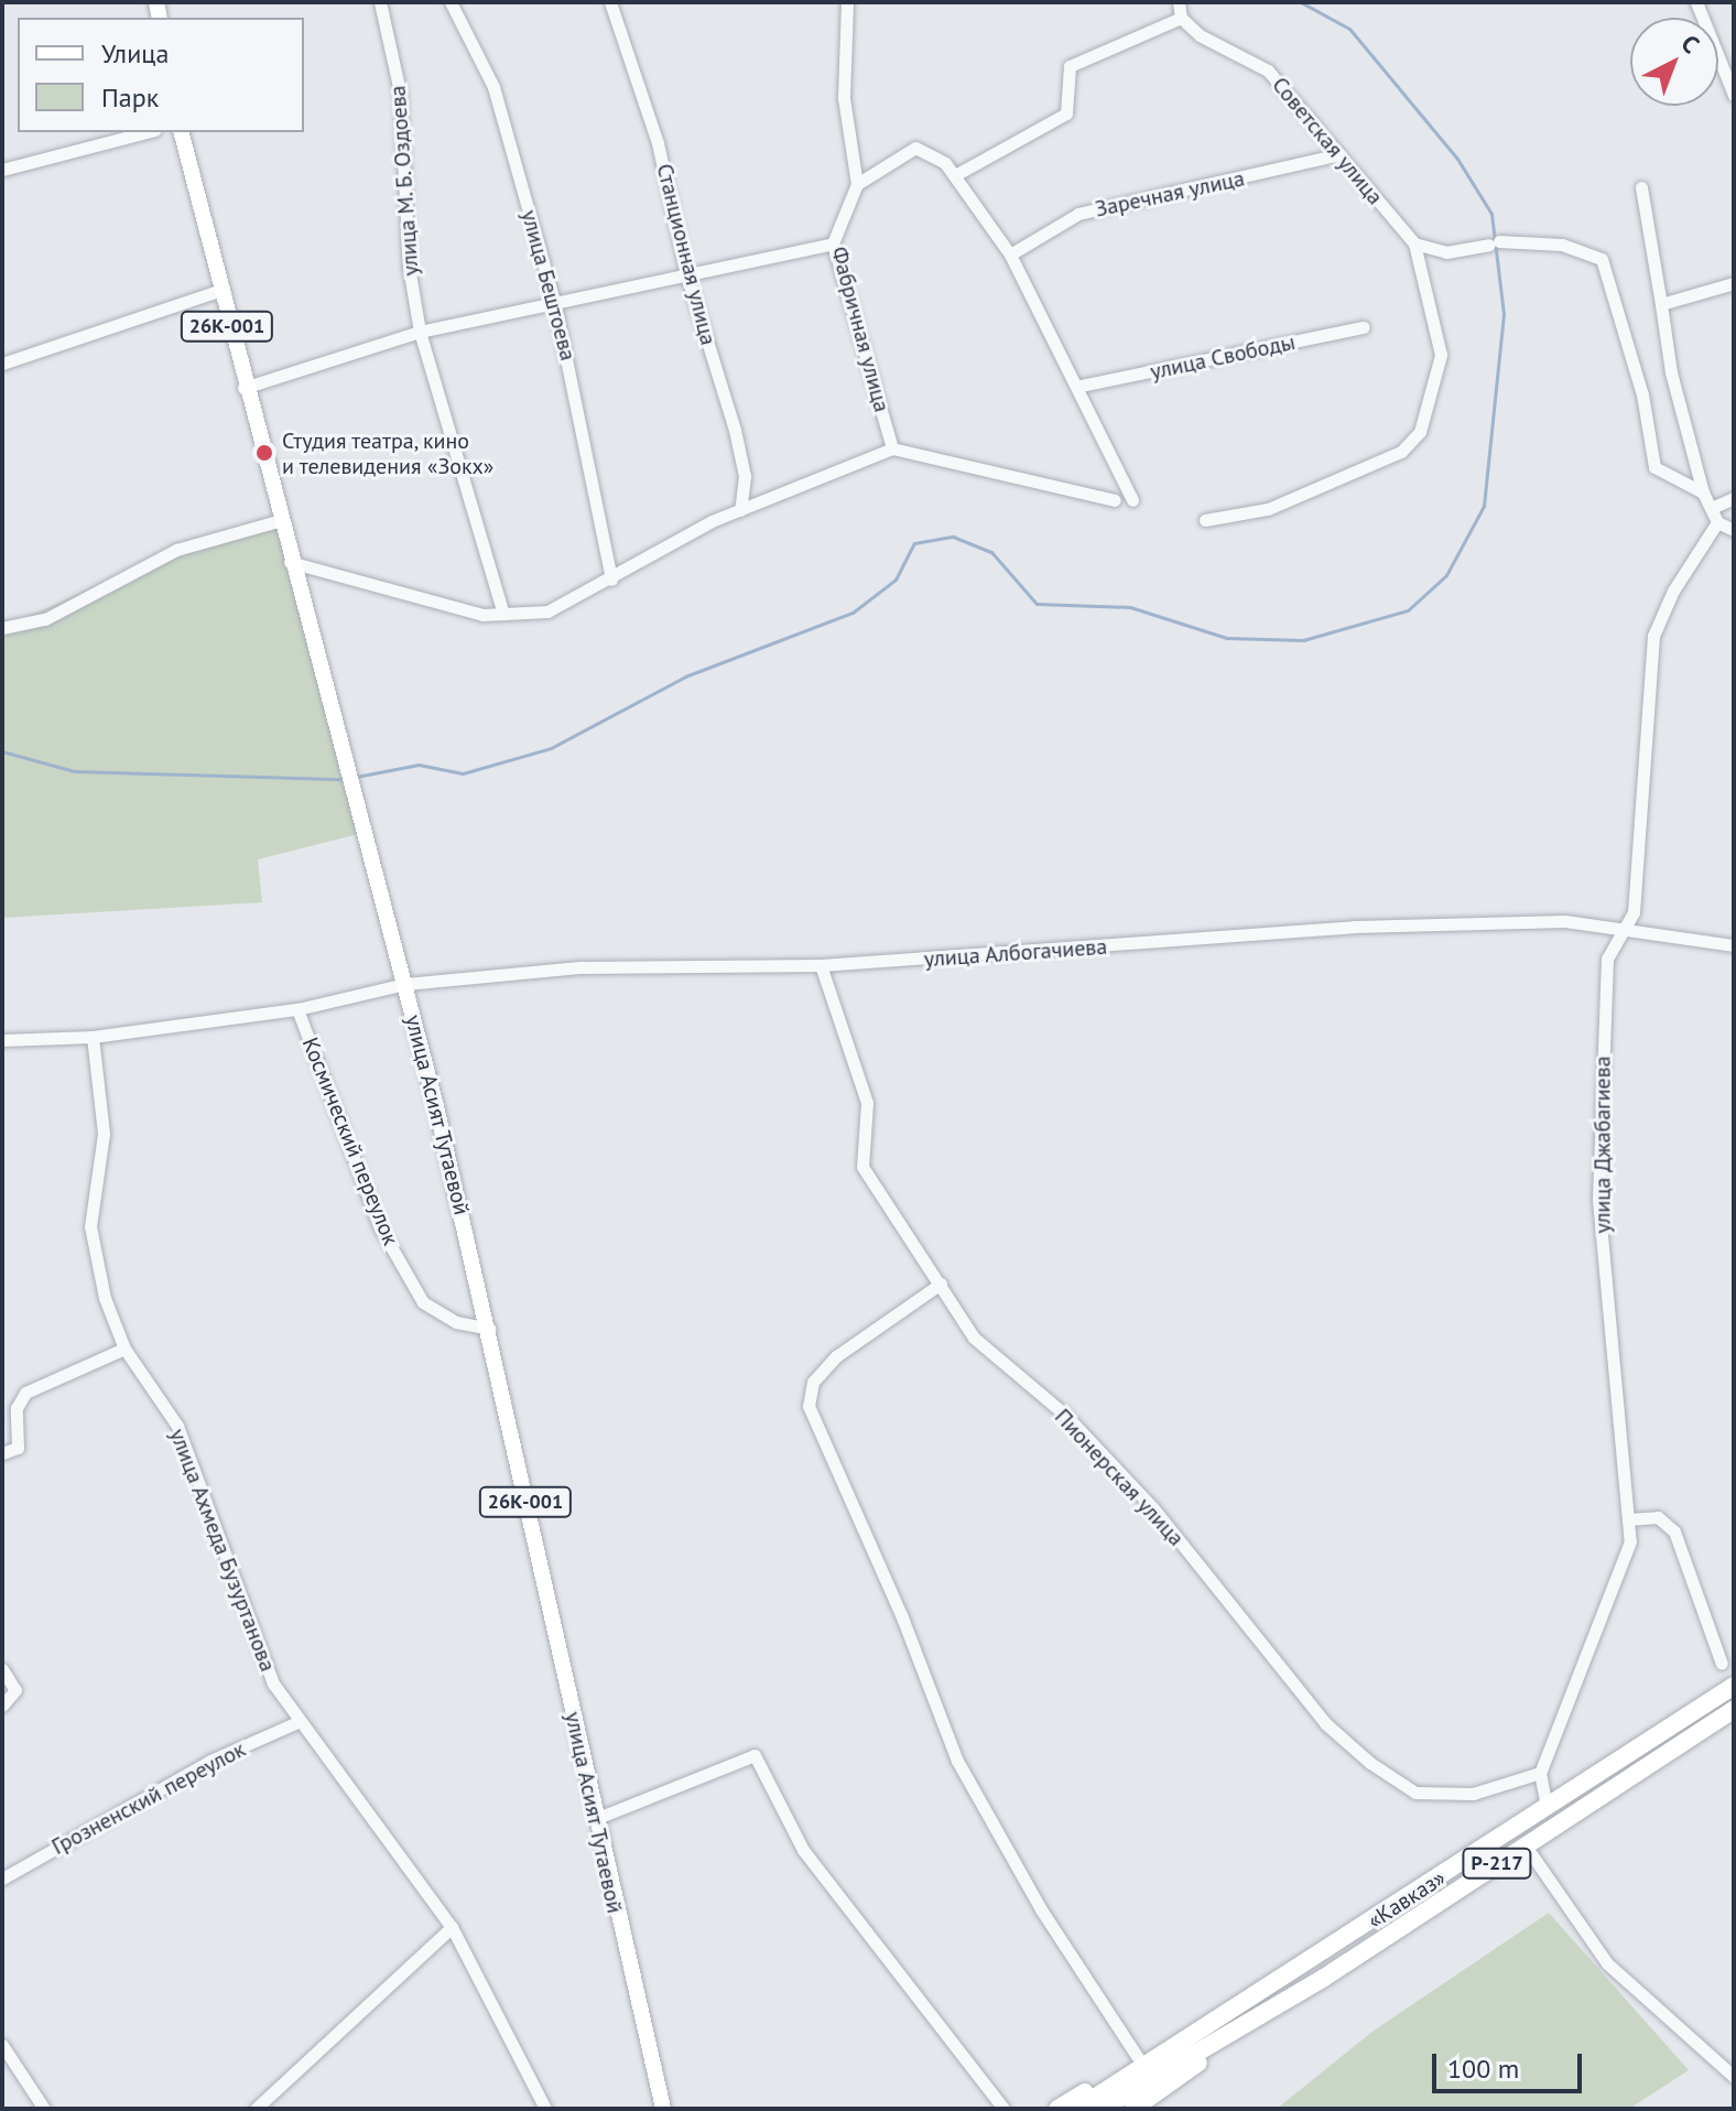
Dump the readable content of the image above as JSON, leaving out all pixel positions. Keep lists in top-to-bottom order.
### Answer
{
  "streets": {
    "highway": ["Р-217", "«Кавказ»"],
    "main road": ["26К-001", "улица Асият Тутаевой"],
    "street": [
      "Советская улица",
      "улица М. Б. Оздоева",
      "Заречная улица",
      "Станционная улица",
      "улица Бештоева",
      "Фабричная улица",
      "улица Свободы",
      "улица Албогачиева",
      "Космический переулок",
      "улица Джабагиева",
      "Пионерская улица",
      "улица Ахмеда Бузуртанова",
      "Грозненский переулок"
    ]
  },
  "crossings": [
    ["Советская улица", "Заречная улица"],
    ["улица Албогачиева", "улица Асият Тутаевой"],
    ["улица Албогачиева", "Космический переулок"],
    ["улица Албогачиева", "улица Джабагиева"],
    ["улица Албогачиева", "Пионерская улица"],
    ["улица Албогачиева", "улица Ахмеда Бузуртанова"],
    ["улица Асият Тутаевой", "Космический переулок"],
    ["улица Джабагиева", "Пионерская улица"],
    ["улица Ахмеда Бузуртанова", "Грозненский переулок"],
    ["Р-217", "«Кавказ»"]
  ],
  "places": ["Студия театра, кино и телевидения «Зокх»"],
  "legend": ["Улица", "Парк"],
  "scale_bar": "100 m",
  "north": "top right"
}
